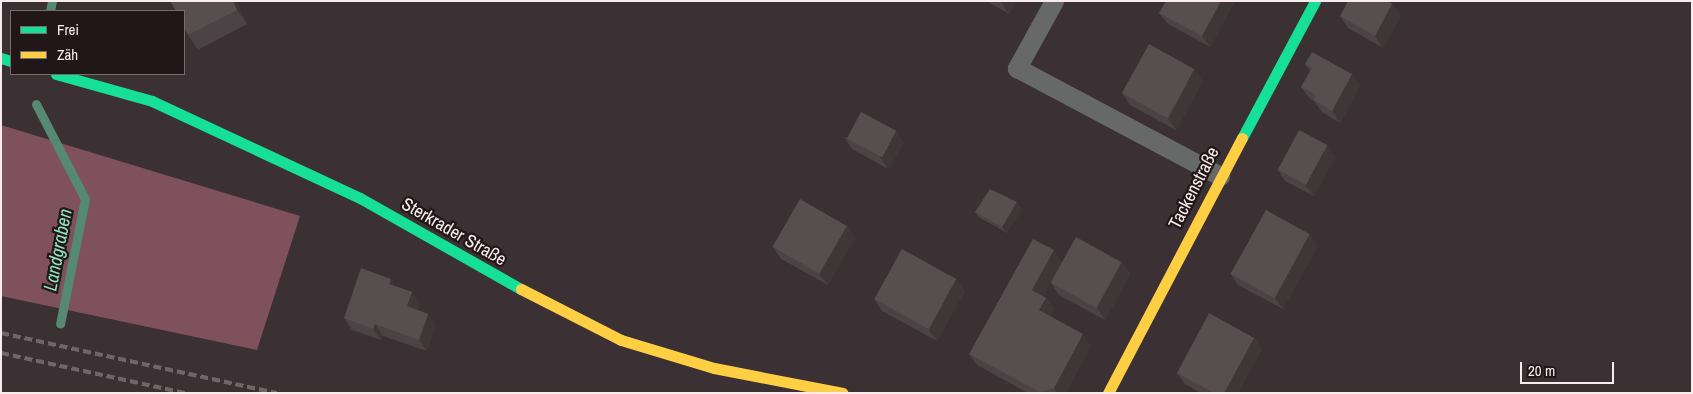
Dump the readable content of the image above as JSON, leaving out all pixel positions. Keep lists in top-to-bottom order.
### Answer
{
  "streets": {
    "main road": ["Tackenstraße", "Sterkrader Straße"]
  },
  "water": ["Landgraben"],
  "legend": ["Frei", "Zäh"],
  "scale_bar": "20 m"
}
